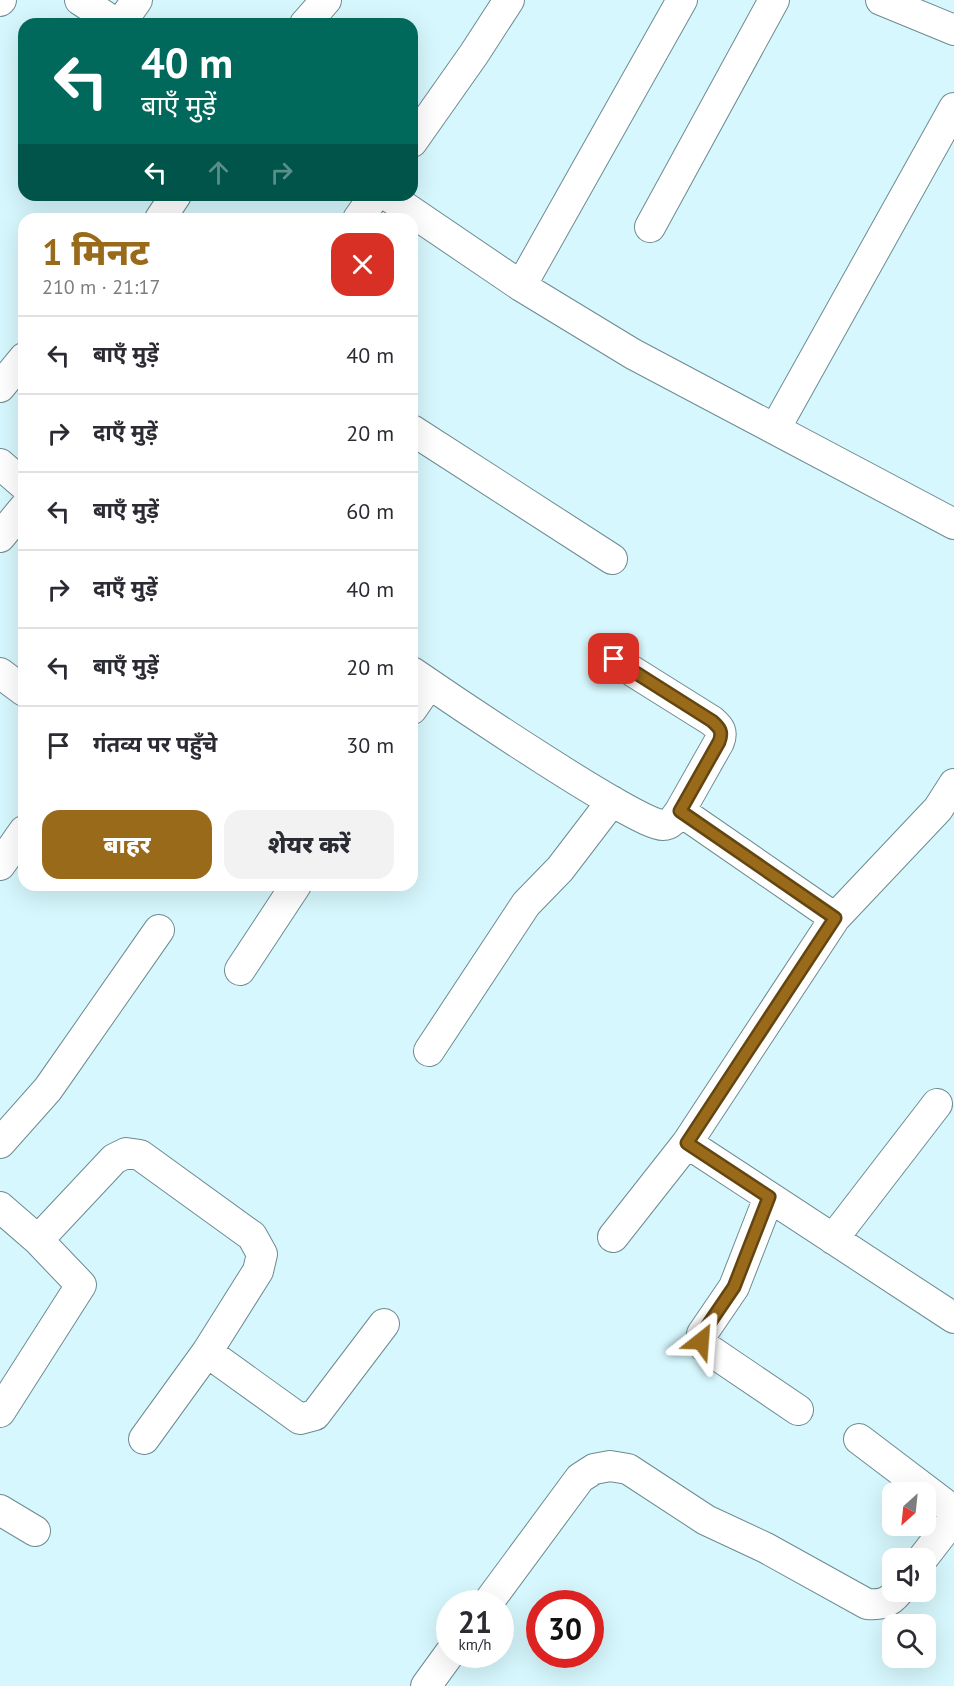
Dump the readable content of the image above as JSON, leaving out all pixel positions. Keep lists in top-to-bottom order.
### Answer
{
  "north": "bottom left",
  "page": {
    "turn": ["40 m", "बाएँ मुड़ें"],
    "heading": ["1 मिनट", "210 m · 21:17"],
    "list": [
      {
        "name": "बाएँ मुड़ें",
        "value": "40 m"
      },
      {
        "name": "दाएँ मुड़ें",
        "value": "20 m"
      },
      {
        "name": "बाएँ मुड़ें",
        "value": "60 m"
      },
      {
        "name": "दाएँ मुड़ें",
        "value": "40 m"
      },
      {
        "name": "बाएँ मुड़ें",
        "value": "20 m"
      },
      {
        "name": "गंतव्य पर पहुँचे",
        "value": "30 m"
      }
    ],
    "buttons": ["बाहर", "शेयर करें"],
    "speed": "21 km/h",
    "limit": "30"
  }
}
